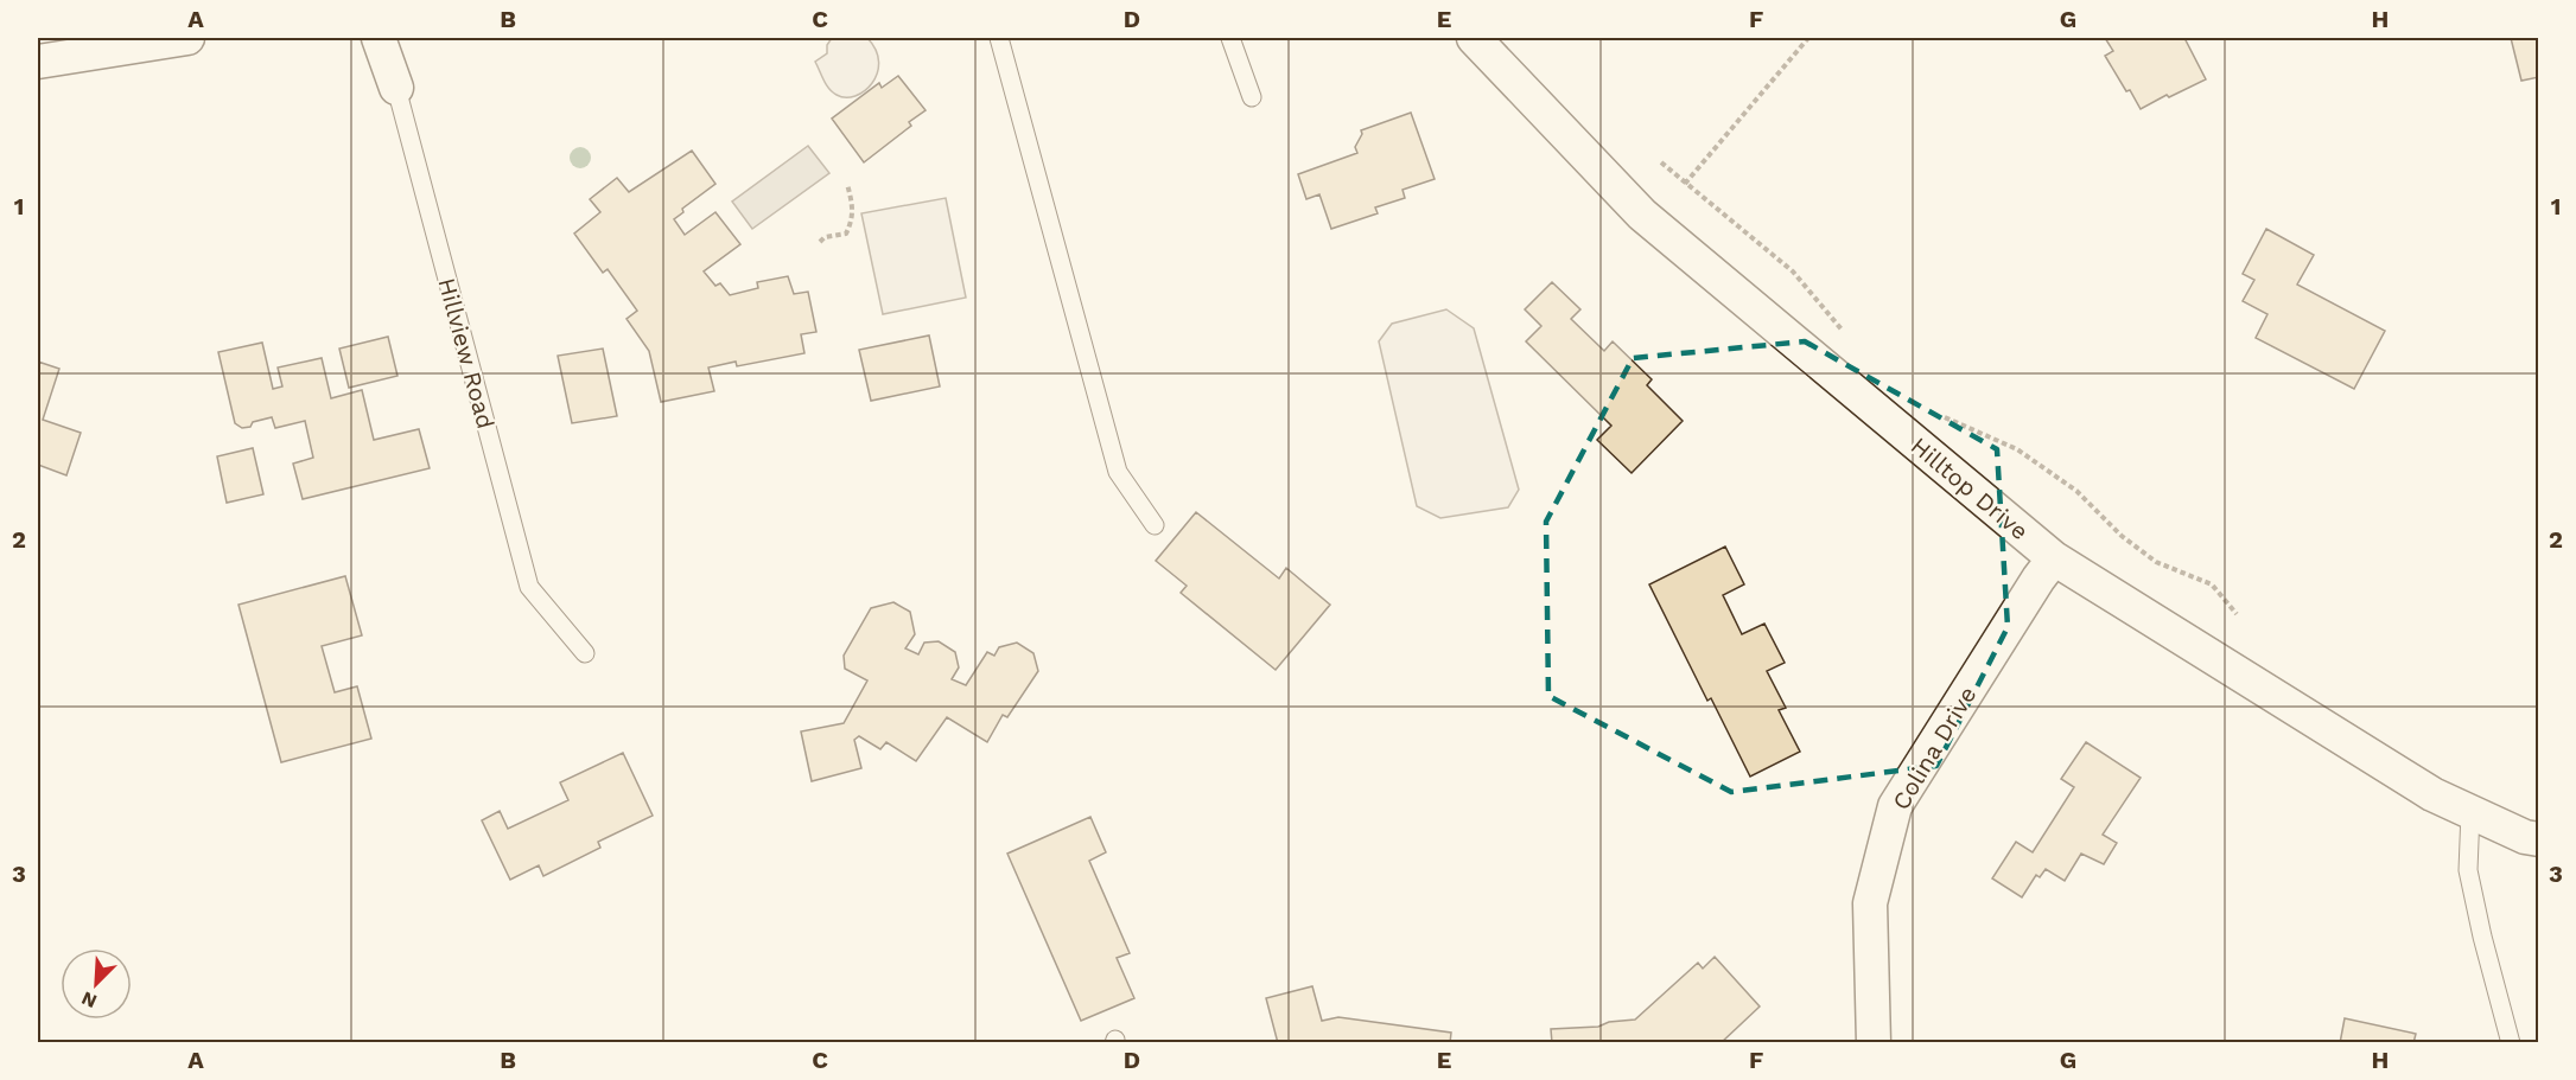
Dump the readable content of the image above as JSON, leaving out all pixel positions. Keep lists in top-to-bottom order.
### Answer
{
  "streets": {
    "street": ["Hillview Road", "Hilltop Drive", "Colina Drive"]
  },
  "crossings": [
    ["Hilltop Drive", "Colina Drive"]
  ],
  "north": "bottom left",
  "grid": {
    "columns": [
      "A",
      "B",
      "C",
      "D",
      "E",
      "F",
      "G",
      "H"
    ],
    "rows": ["1", "2", "3"]
  }
}
